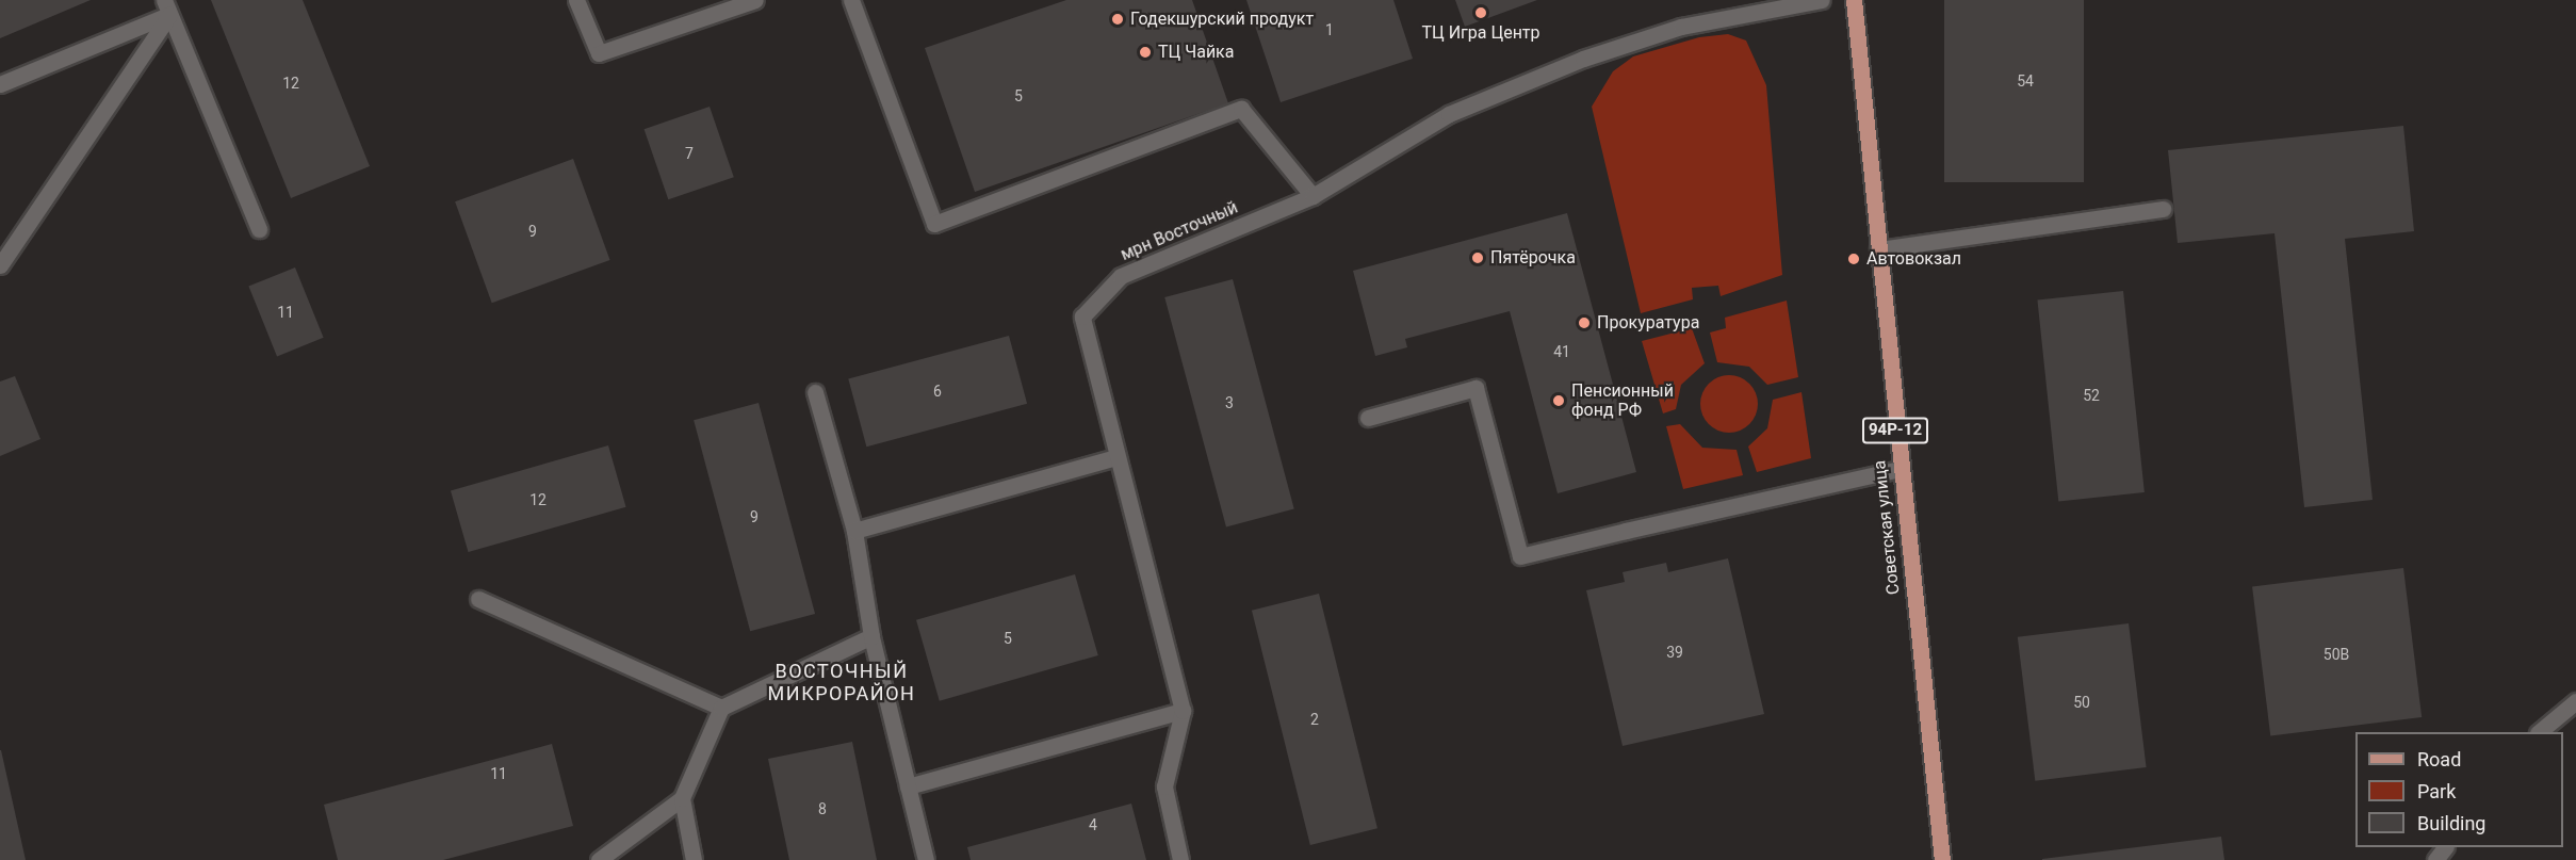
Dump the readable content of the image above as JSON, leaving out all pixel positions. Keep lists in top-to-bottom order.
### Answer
{
  "streets": {
    "main road": ["94Р-12", "Советская улица"],
    "street": ["мрн Восточный"]
  },
  "districts": ["ВОСТОЧНЫЙ МИКРОРАЙОН"],
  "places": [
    "ТЦ Игра Центр",
    "Годекшурский продукт",
    "ТЦ Чайка",
    "Пятёрочка",
    "Автовокзал",
    "Прокуратура",
    "Пенсионный фонд РФ"
  ],
  "house_numbers": [
    "1",
    "54",
    "12",
    "5",
    "7",
    "9",
    "11",
    "41",
    "6",
    "52",
    "3",
    "12",
    "9",
    "5",
    "39",
    "50В",
    "50",
    "2",
    "11",
    "8",
    "4"
  ],
  "legend": ["Road", "Park", "Building"]
}
